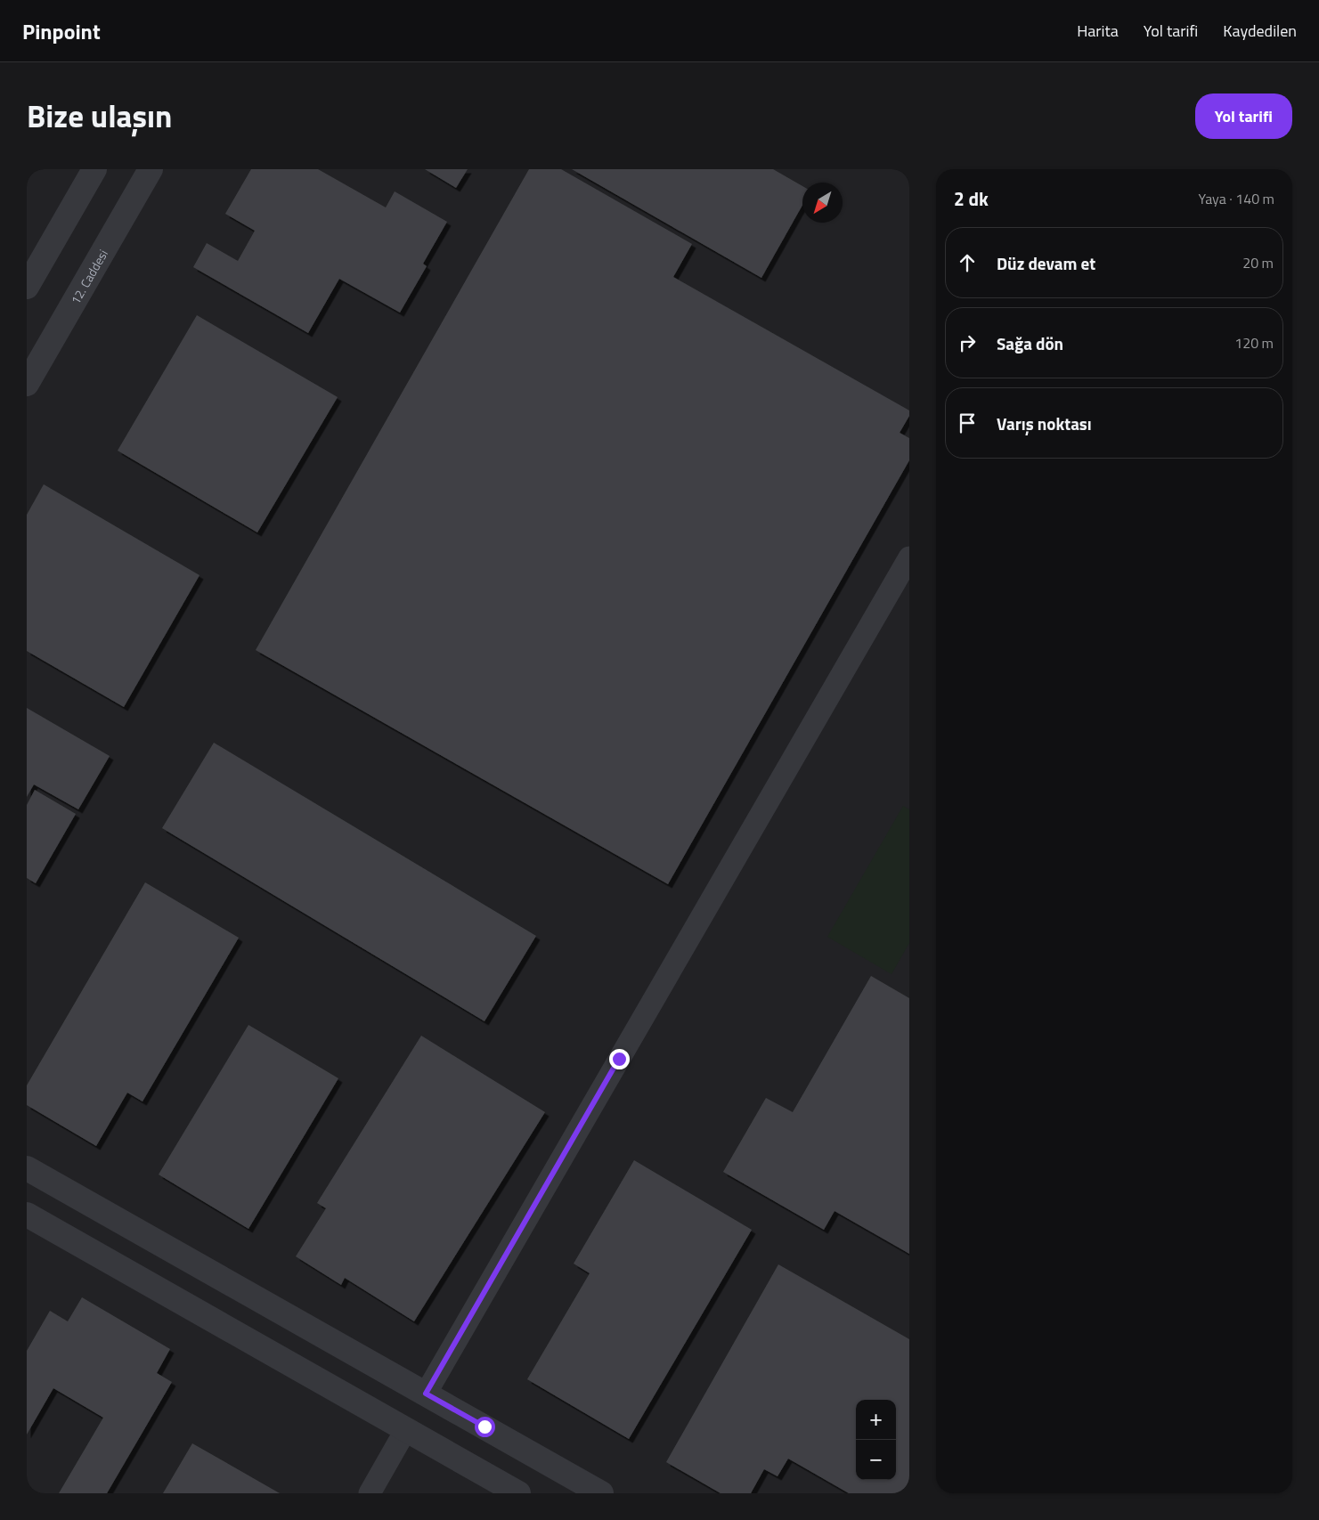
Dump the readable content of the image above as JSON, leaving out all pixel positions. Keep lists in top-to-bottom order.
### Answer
{
  "streets": {
    "street": ["12. Caddesi"]
  },
  "north": "bottom left",
  "page": {
    "header": "Pinpoint",
    "nav": ["Harita", "Yol tarifi", "Kaydedilen"],
    "title": "Bize ulaşın",
    "buttons": "Yol tarifi",
    "heading": ["2 dk", "Yaya · 140 m"],
    "list": [
      ["Düz devam et", "20 m"],
      ["Sağa dön", "120 m"],
      "Varış noktası"
    ],
    "map_buttons": ["+", "−"]
  }
}
